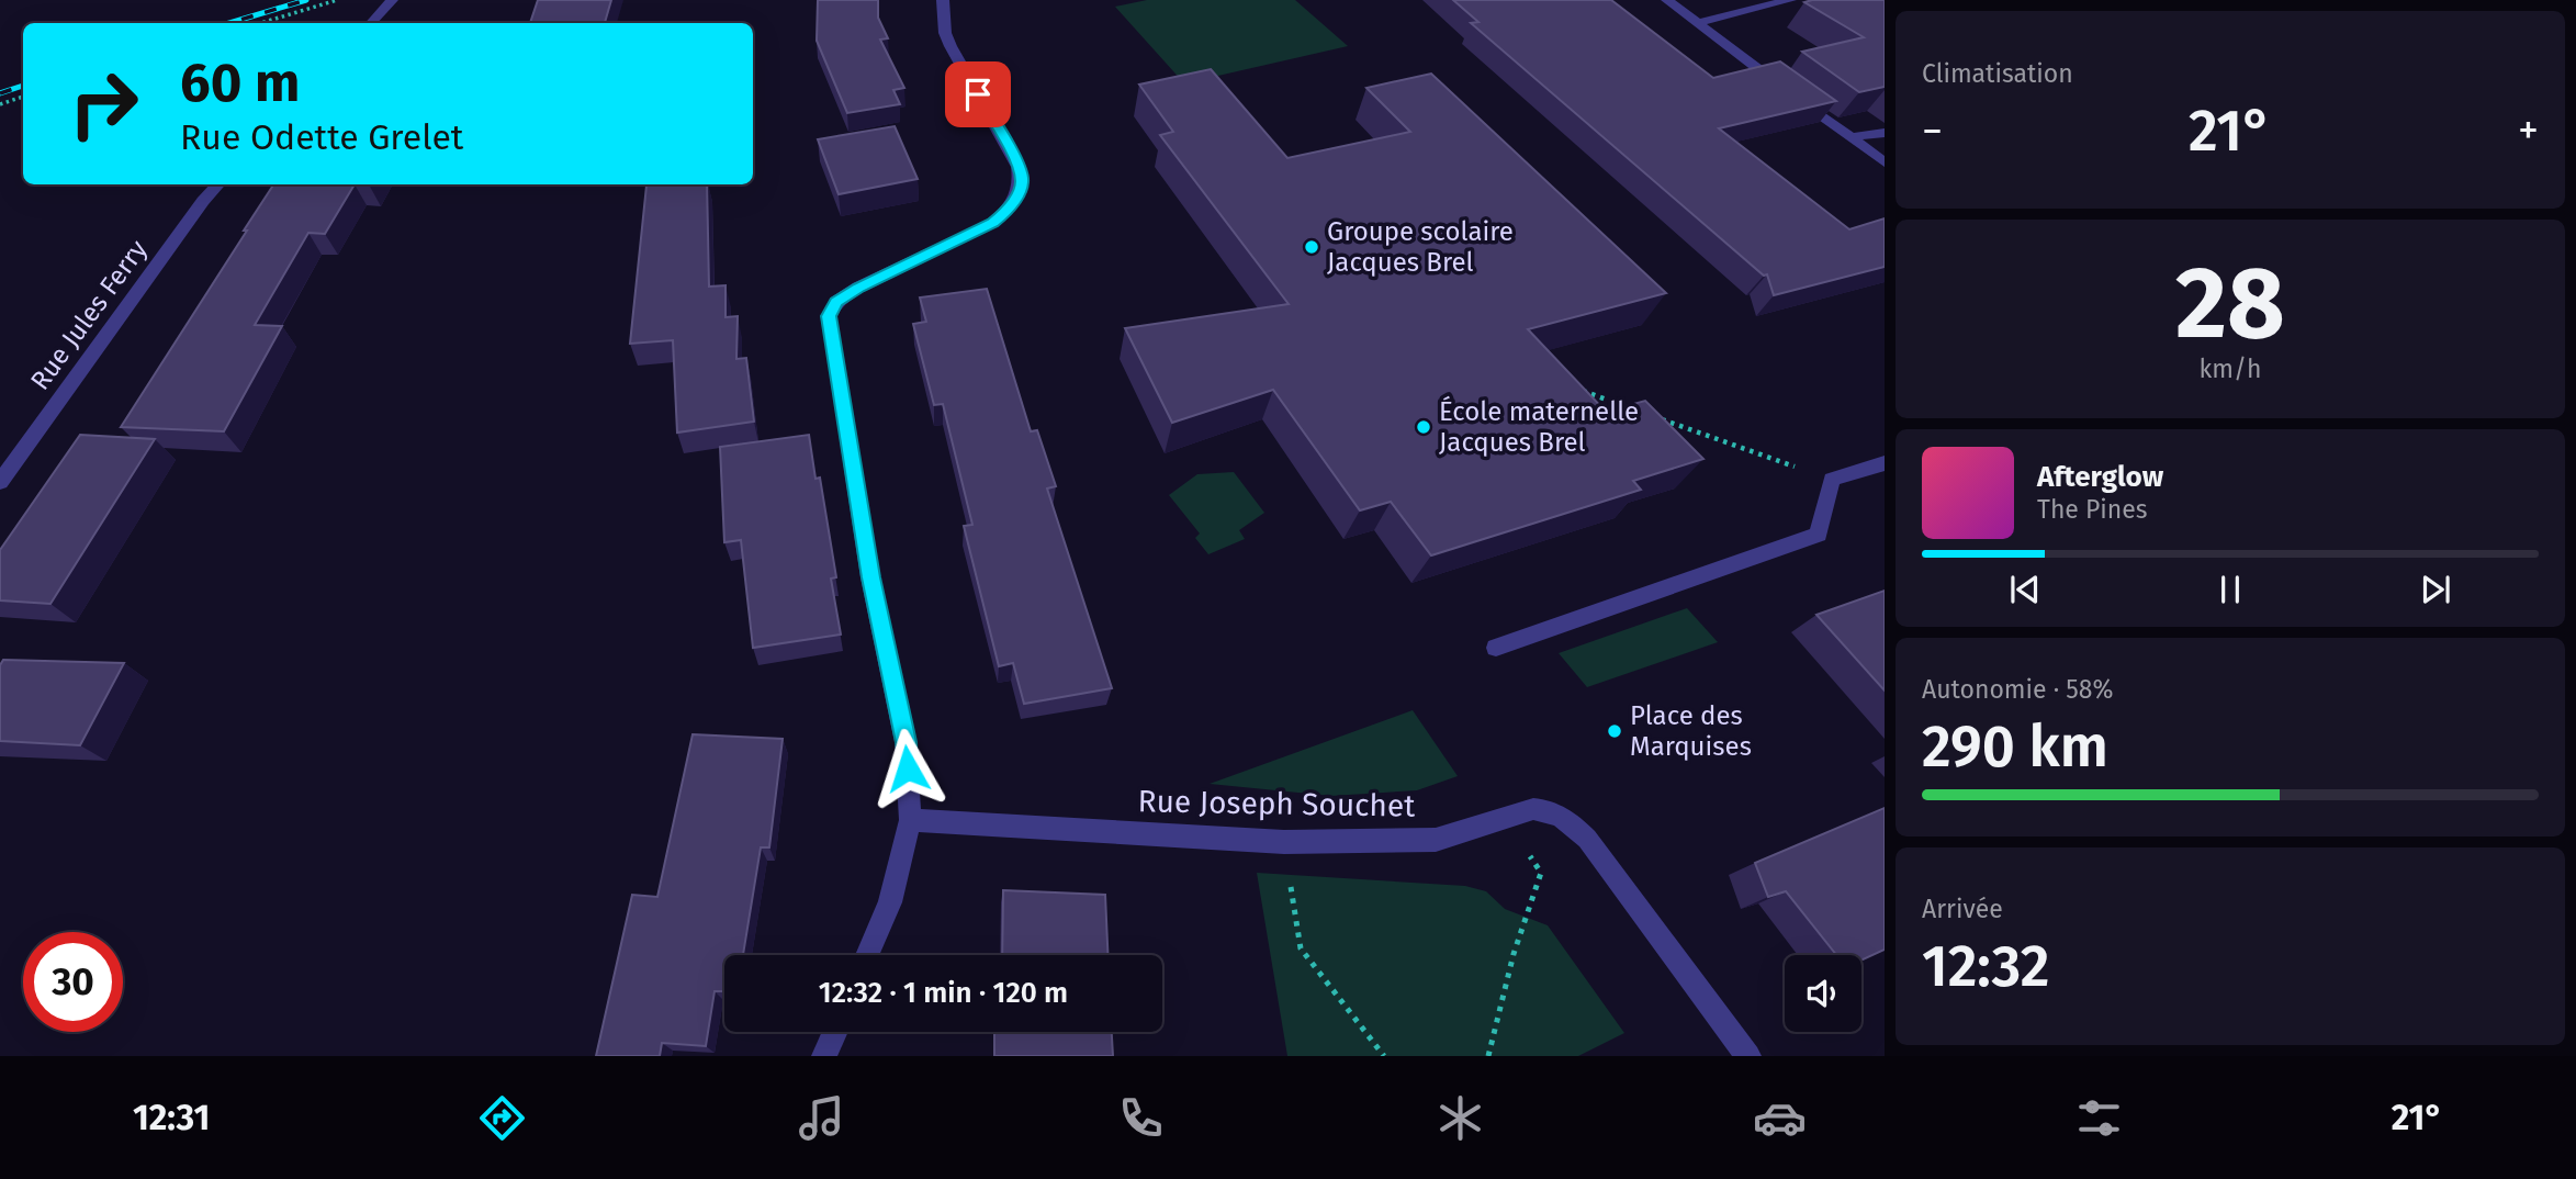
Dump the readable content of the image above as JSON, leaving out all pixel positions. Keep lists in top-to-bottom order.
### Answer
{
  "streets": {
    "street": ["Rue Jules Ferry", "Rue Joseph Souchet"]
  },
  "places": ["Groupe scolaire Jacques Brel", "École maternelle Jacques Brel", "Place des Marquises"],
  "page": {
    "tile": [
      "Climatisation",
      ["28", "km/h"],
      ["Autonomie · 58%", "290 km"],
      ["Arrivée", "12:32"]
    ],
    "turn": ["60 m", "Rue Odette Grelet"],
    "heat": ["−", "21°", "+"],
    "song": ["Afterglow", "The Pines"],
    "limit": "30",
    "trip": "12:32 · 1 min · 120 m",
    "tabs": ["12:31", "21°"]
  }
}
